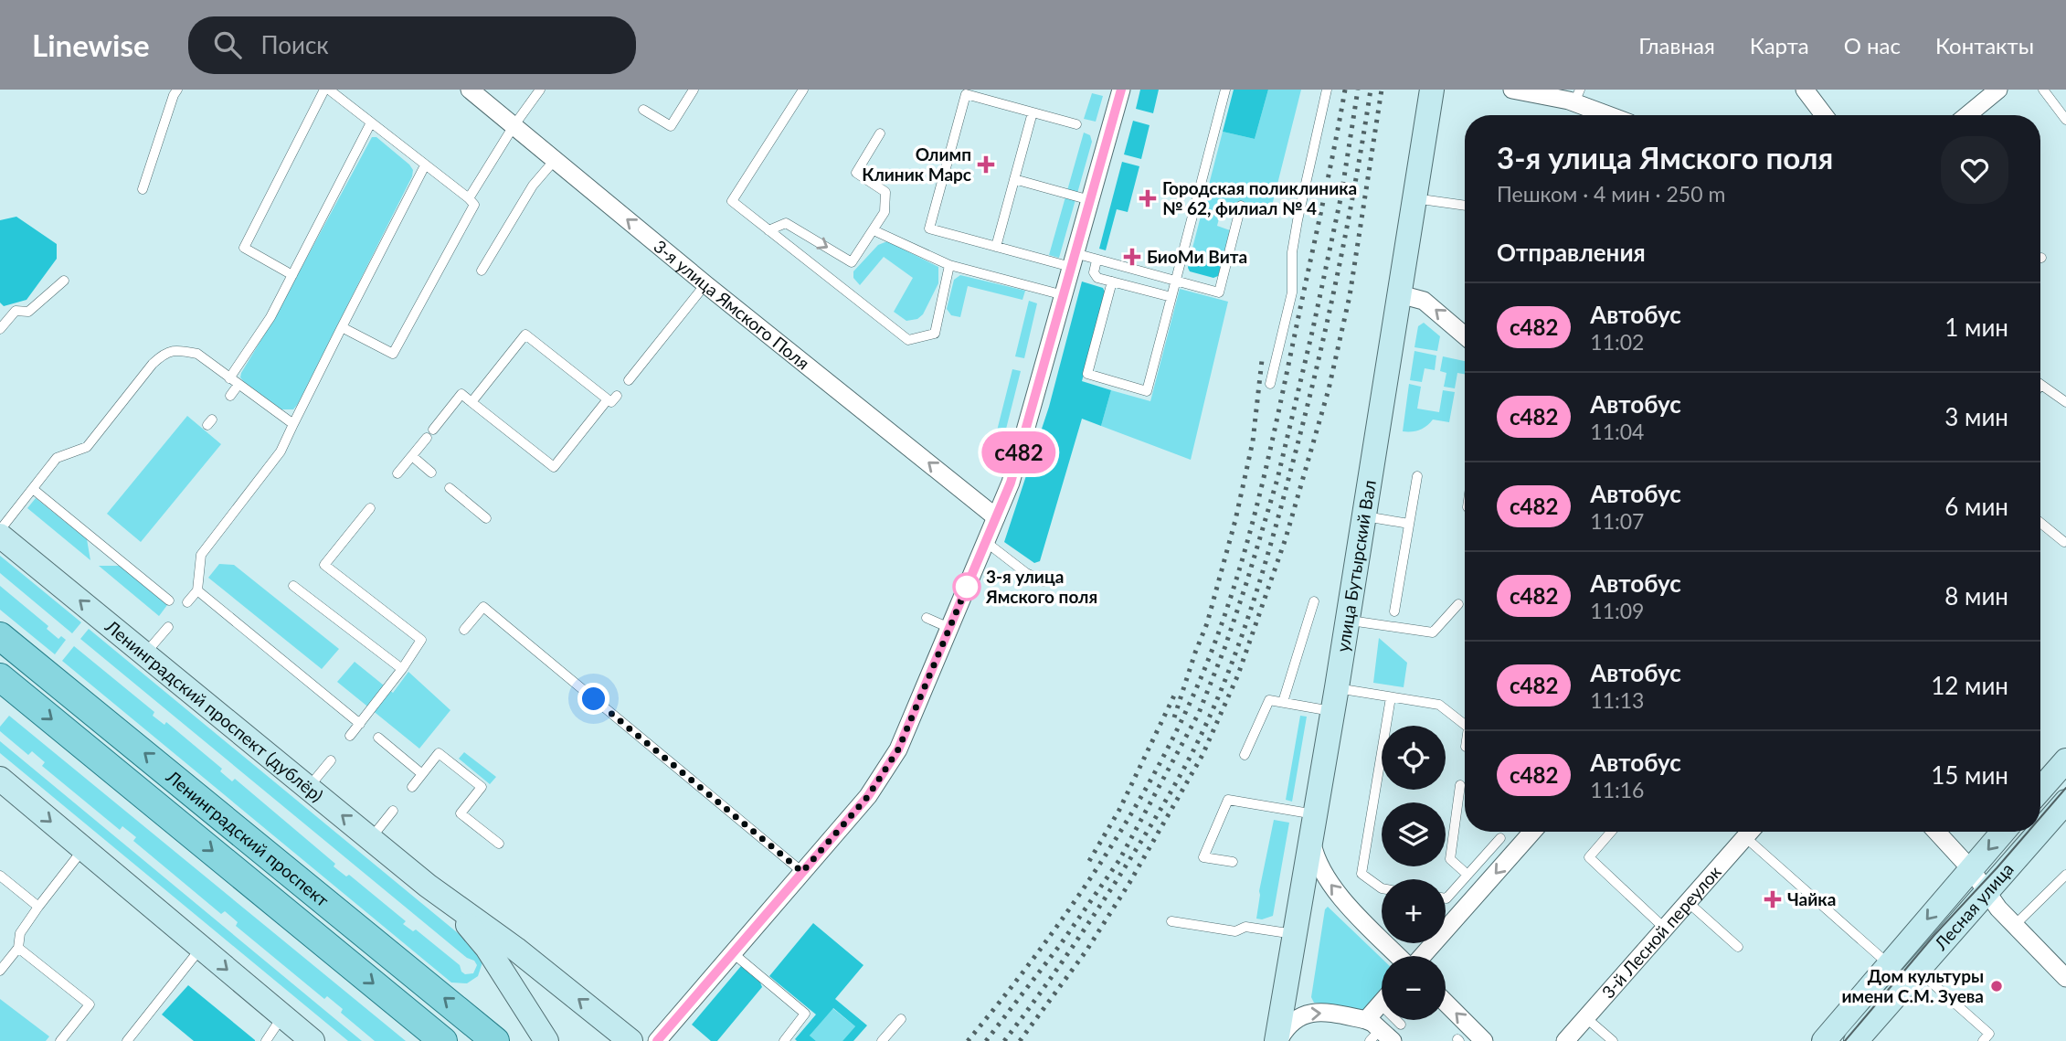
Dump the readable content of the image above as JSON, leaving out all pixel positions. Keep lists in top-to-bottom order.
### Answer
{
  "streets": {
    "main road": ["Ленинградский проспект"],
    "street": [
      "3-я улица Ямского Поля",
      "улица Бутырский Вал",
      "Ленинградский проспект (дублёр)",
      "Лесная улица",
      "3-й Лесной переулок"
    ]
  },
  "one_way": ["3-я улица Ямского Поля"],
  "places": {
    "health": [
      "Олимп Клиник Марс",
      "Городская поликлиника № 62, филиал № 4",
      "БиоМи Вита",
      "Чайка"
    ],
    "other": ["3-я улица Ямского поля", "Дом культуры имени С.М. Зуева"]
  },
  "lines": ["bus line с482"],
  "page": {
    "header": "Linewise",
    "search": "Поиск",
    "nav": [
      "Главная",
      "Карта",
      "О нас",
      "Контакты"
    ],
    "on_map": "с482",
    "heading": [
      ["3-я улица Ямского поля", "Пешком · 4 мин · 250 m"],
      "Отправления"
    ],
    "list": [
      {
        "mark": "с482",
        "name": "Автобус",
        "note": "11:02",
        "value": "1 мин"
      },
      {
        "mark": "с482",
        "name": "Автобус",
        "note": "11:04",
        "value": "3 мин"
      },
      {
        "mark": "с482",
        "name": "Автобус",
        "note": "11:07",
        "value": "6 мин"
      },
      {
        "mark": "с482",
        "name": "Автобус",
        "note": "11:09",
        "value": "8 мин"
      },
      {
        "mark": "с482",
        "name": "Автобус",
        "note": "11:13",
        "value": "12 мин"
      },
      {
        "mark": "с482",
        "name": "Автобус",
        "note": "11:16",
        "value": "15 мин"
      }
    ],
    "map_buttons": ["+", "−"]
  }
}
